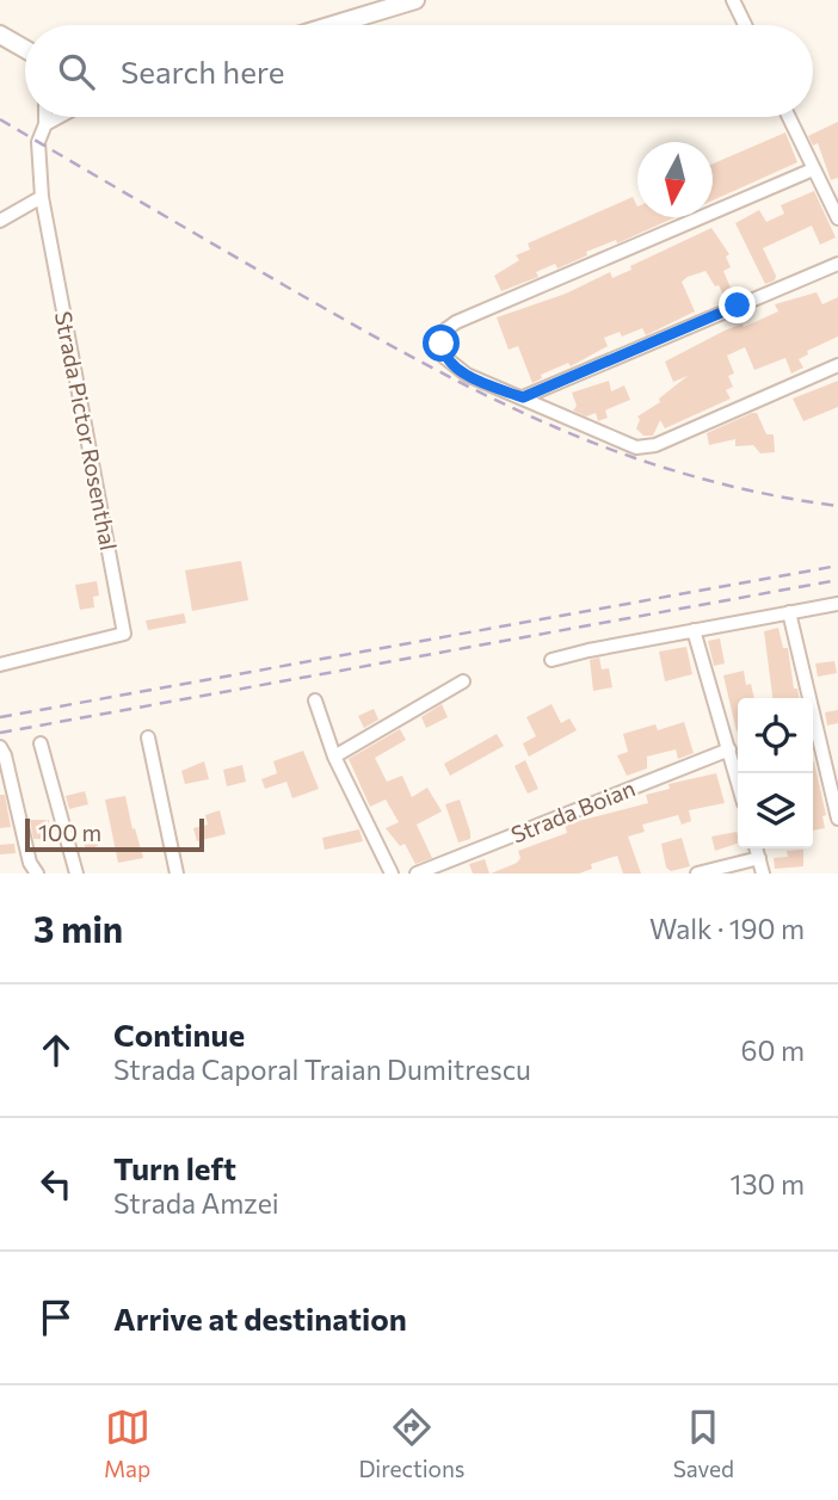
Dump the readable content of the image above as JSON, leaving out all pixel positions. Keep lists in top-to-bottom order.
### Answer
{
  "streets": {
    "street": ["Strada Pictor Rosenthal", "Strada Boian"]
  },
  "scale_bar": "100 m",
  "north": "bottom",
  "page": {
    "search": "Search here",
    "scale": "100 m",
    "heading": ["3 min", "Walk · 190 m"],
    "list": [
      ["Continue", "Strada Caporal Traian Dumitrescu", "60 m"],
      ["Turn left", "Strada Amzei", "130 m"],
      "Arrive at destination"
    ],
    "nav": ["Map", "Directions", "Saved"]
  }
}
